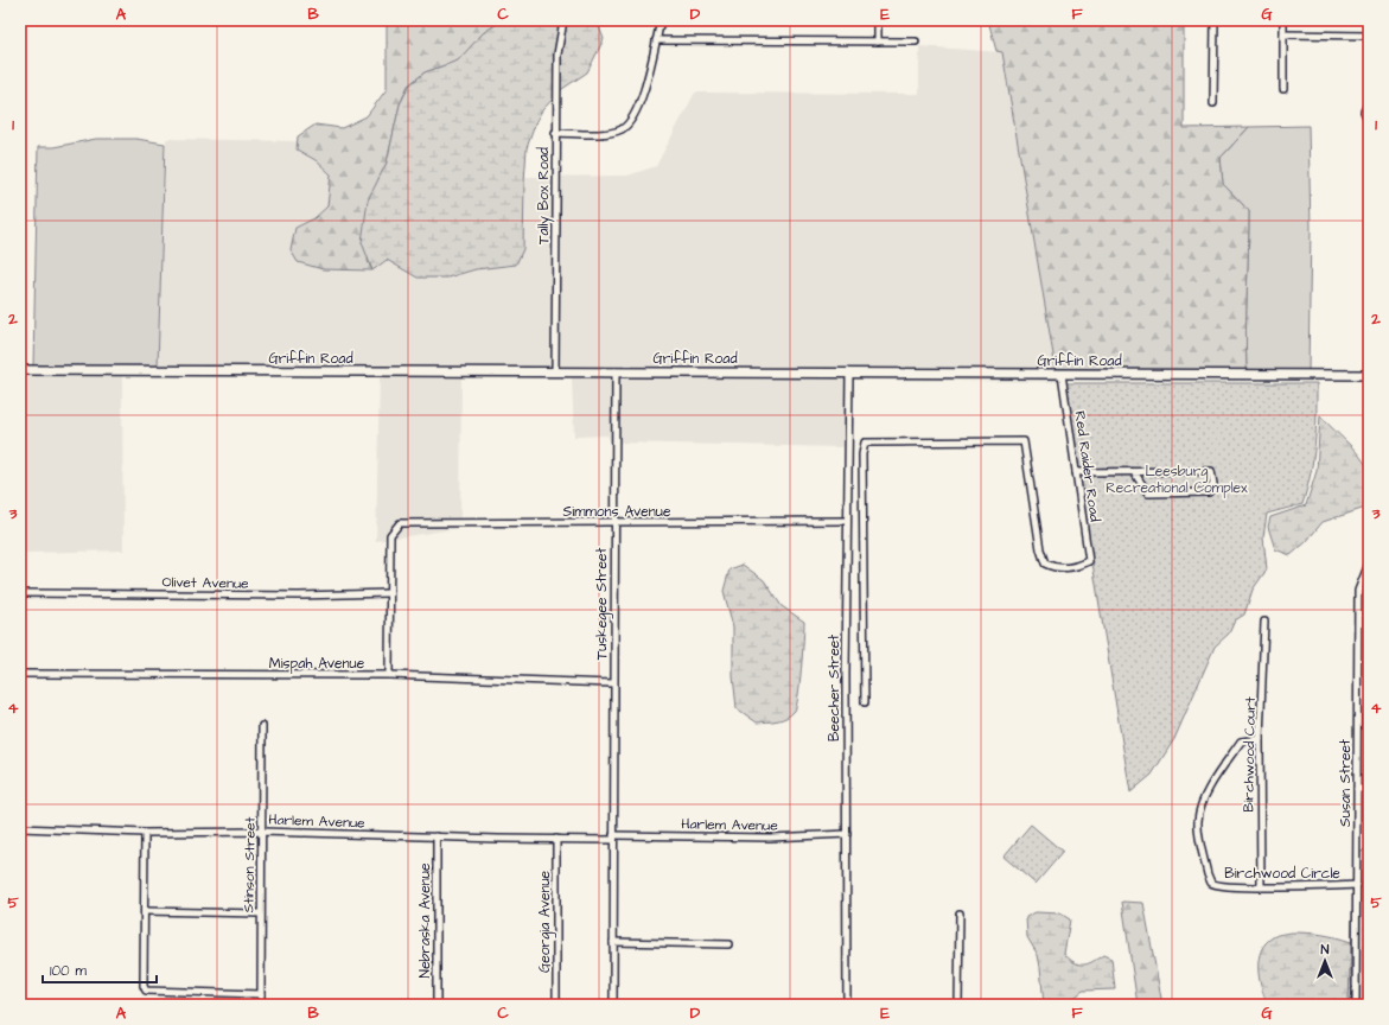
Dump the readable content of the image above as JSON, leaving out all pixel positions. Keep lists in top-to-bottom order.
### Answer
{
  "streets": {
    "street": [
      "Tally Box Road",
      "Griffin Road",
      "Red Raider Road",
      "Simmons Avenue",
      "Olivet Avenue",
      "Tuskegee Street",
      "Mispah Avenue",
      "Beecher Street",
      "Birchwood Court",
      "Susan Street",
      "Harlem Avenue",
      "Stinson Street",
      "Birchwood Circle",
      "Nebraska Avenue",
      "Georgia Avenue"
    ]
  },
  "crossings": [
    ["Tally Box Road", "Griffin Road"],
    ["Griffin Road", "Red Raider Road"],
    ["Griffin Road", "Tuskegee Street"],
    ["Griffin Road", "Beecher Street"],
    ["Simmons Avenue", "Olivet Avenue"],
    ["Simmons Avenue", "Tuskegee Street"],
    ["Simmons Avenue", "Beecher Street"],
    ["Tuskegee Street", "Mispah Avenue"],
    ["Tuskegee Street", "Harlem Avenue"],
    ["Beecher Street", "Harlem Avenue"],
    ["Birchwood Court", "Birchwood Circle"],
    ["Susan Street", "Birchwood Circle"],
    ["Harlem Avenue", "Stinson Street"],
    ["Harlem Avenue", "Nebraska Avenue"],
    ["Harlem Avenue", "Georgia Avenue"]
  ],
  "parks": ["Leesburg Recreational Complex"],
  "scale_bar": "100 m",
  "north": "top",
  "grid": {
    "columns": [
      "A",
      "B",
      "C",
      "D",
      "E",
      "F",
      "G"
    ],
    "rows": [
      "1",
      "2",
      "3",
      "4",
      "5"
    ]
  }
}
